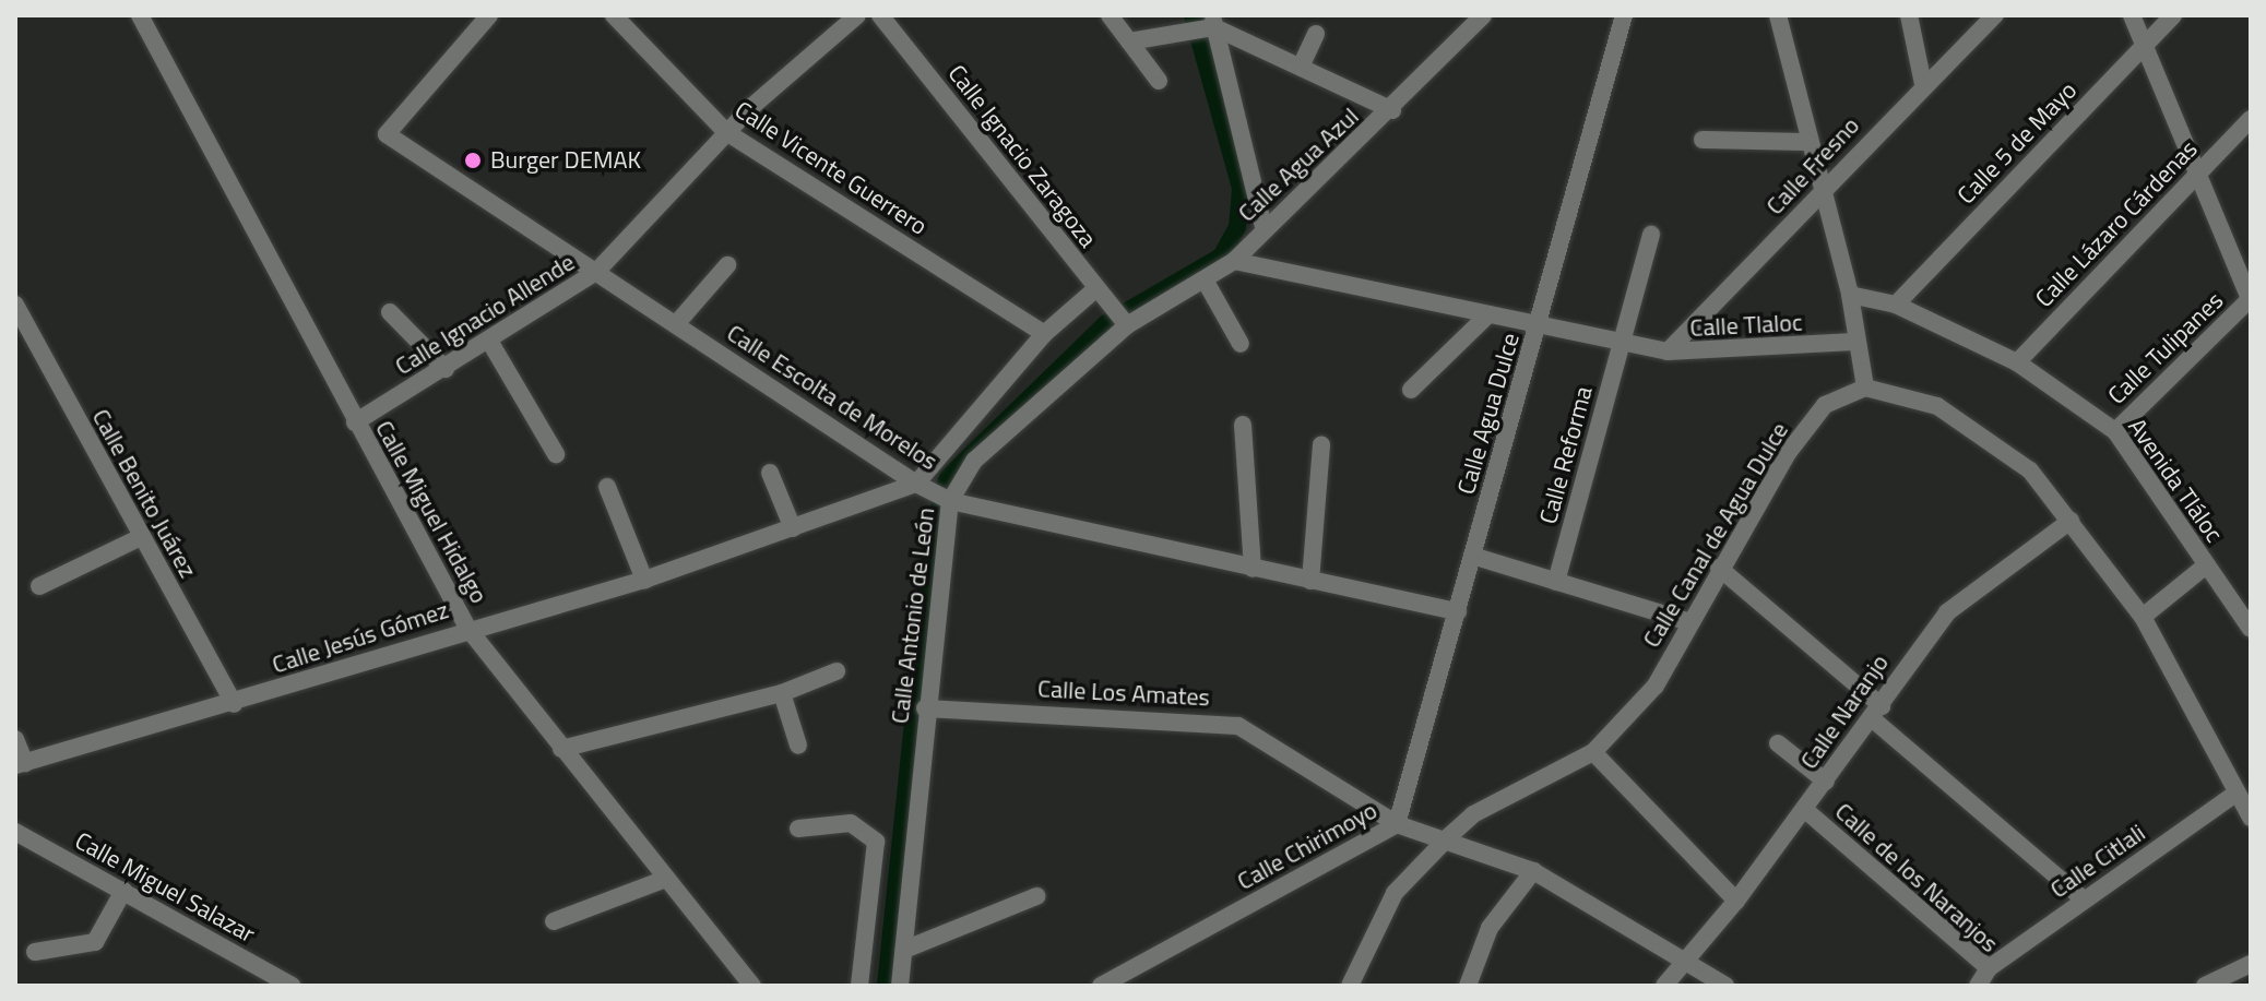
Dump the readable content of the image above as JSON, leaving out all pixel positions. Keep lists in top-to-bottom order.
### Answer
{
  "streets": {
    "street": [
      "Calle 5 de Mayo",
      "Calle Ignacio Zaragoza",
      "Calle Agua Azul",
      "Calle Fresno",
      "Calle Vicente Guerrero",
      "Calle Lázaro Cárdenas",
      "Calle Ignacio Allende",
      "Calle Tlaloc",
      "Calle Tulipanes",
      "Calle Escolta de Morelos",
      "Calle Agua Dulce",
      "Calle Reforma",
      "Avenida Tláloc",
      "Calle Benito Juárez",
      "Calle Miguel Hidalgo",
      "Calle Canal de Agua Dulce",
      "Calle Antonio de León",
      "Calle Jesús Gómez",
      "Calle Los Amates",
      "Calle Naranjo",
      "Calle Chirimoyo",
      "Calle Citlali",
      "Calle de los Naranjos",
      "Calle Miguel Salazar"
    ]
  },
  "crossings": [
    ["Calle 5 de Mayo", "Avenida Tláloc"],
    ["Calle Ignacio Zaragoza", "Calle Agua Azul"],
    ["Calle Ignacio Zaragoza", "Calle Antonio de León"],
    ["Calle Agua Azul", "Calle Antonio de León"],
    ["Calle Fresno", "Calle Tlaloc"],
    ["Calle Vicente Guerrero", "Calle Ignacio Allende"],
    ["Calle Lázaro Cárdenas", "Avenida Tláloc"],
    ["Calle Ignacio Allende", "Calle Escolta de Morelos"],
    ["Calle Ignacio Allende", "Calle Miguel Hidalgo"],
    ["Calle Tlaloc", "Calle Agua Dulce"],
    ["Calle Tlaloc", "Calle Reforma"],
    ["Calle Tulipanes", "Avenida Tláloc"],
    ["Calle Escolta de Morelos", "Calle Agua Dulce"],
    ["Calle Escolta de Morelos", "Calle Antonio de León"],
    ["Calle Escolta de Morelos", "Calle Jesús Gómez"],
    ["Calle Agua Dulce", "Calle Los Amates"],
    ["Calle Agua Dulce", "Calle Chirimoyo"],
    ["Calle Benito Juárez", "Calle Jesús Gómez"],
    ["Calle Miguel Hidalgo", "Calle Jesús Gómez"],
    ["Calle Canal de Agua Dulce", "Calle Chirimoyo"],
    ["Calle Antonio de León", "Calle Los Amates"],
    ["Calle Los Amates", "Calle Chirimoyo"],
    ["Calle Naranjo", "Calle Chirimoyo"],
    ["Calle Naranjo", "Calle de los Naranjos"],
    ["Calle Citlali", "Calle de los Naranjos"]
  ],
  "places": ["Burger DEMAK"]
}
